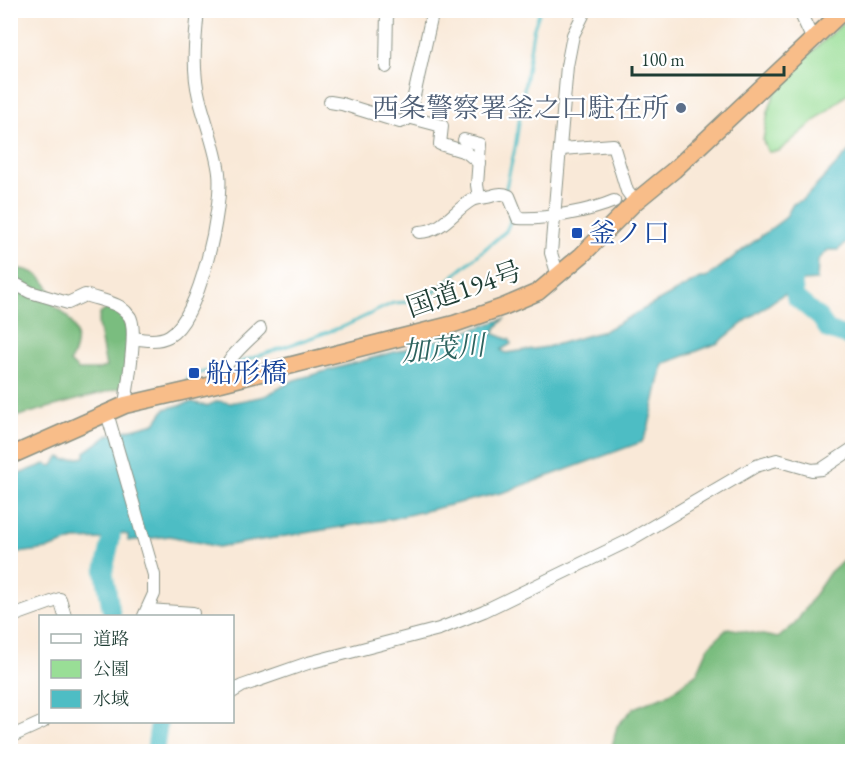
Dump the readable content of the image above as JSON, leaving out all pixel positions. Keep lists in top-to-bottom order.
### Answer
{
  "streets": {
    "highway": ["国道194号"]
  },
  "water": ["加茂川"],
  "places": {
    "other": ["西条警察署釜之口駐在所"],
    "transit": ["釜ノ口", "船形橋"]
  },
  "legend": ["道路", "公園", "水域"],
  "scale_bar": "100 m"
}
